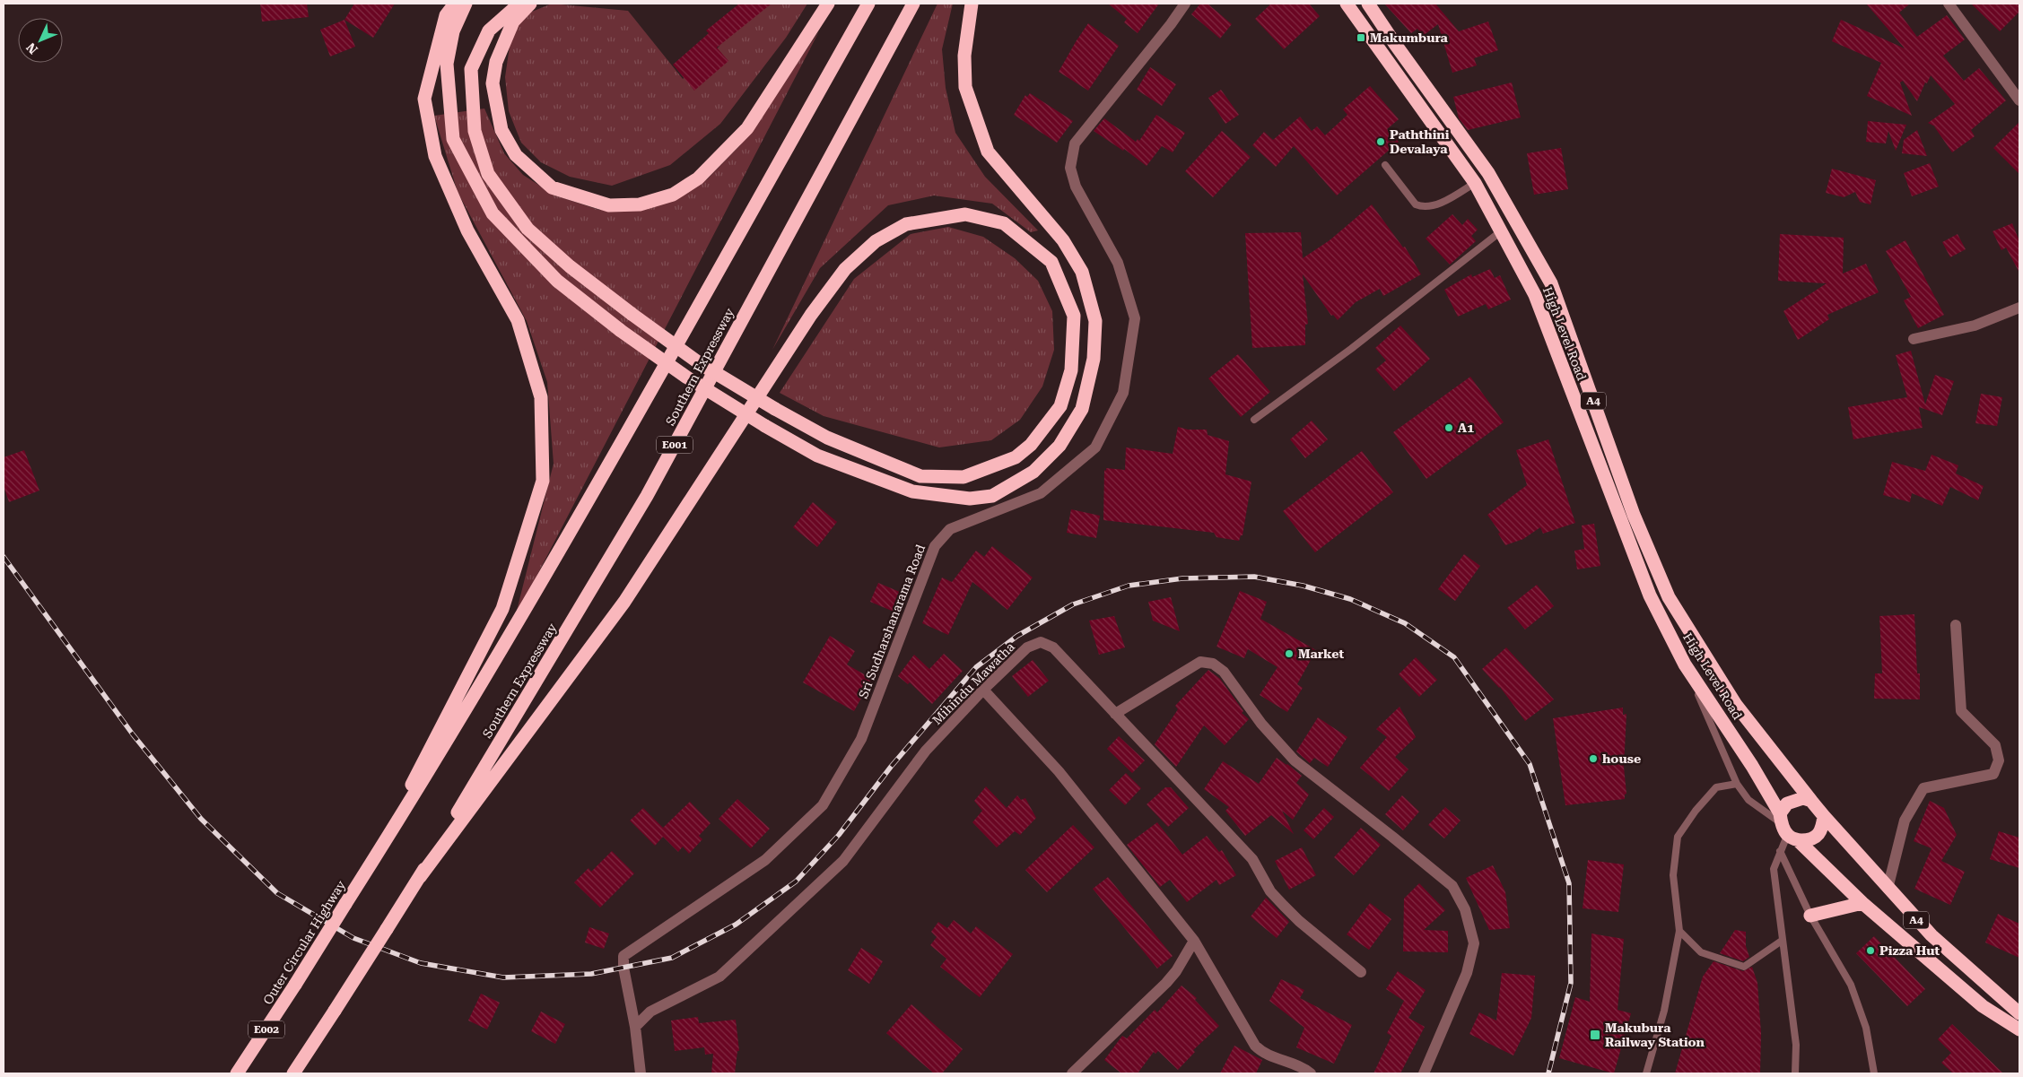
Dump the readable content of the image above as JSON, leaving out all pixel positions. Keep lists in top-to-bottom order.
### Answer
{
  "streets": {
    "highway": [
      "High Level Road",
      "Southern Expressway",
      "A4",
      "E001",
      "Outer Circular Highway",
      "E002"
    ],
    "street": ["Sri Sudharshanarama Road", "Mihindu Mawatha"]
  },
  "crossings": [
    ["High Level Road", "A4"],
    ["Sri Sudharshanarama Road", "Mihindu Mawatha"]
  ],
  "places": {
    "transit": ["Makumbura", "Makubura Railway Station"],
    "other": [
      "Paththini Devalaya",
      "A1",
      "Market",
      "house",
      "Pizza Hut"
    ]
  },
  "north": "bottom left"
}
